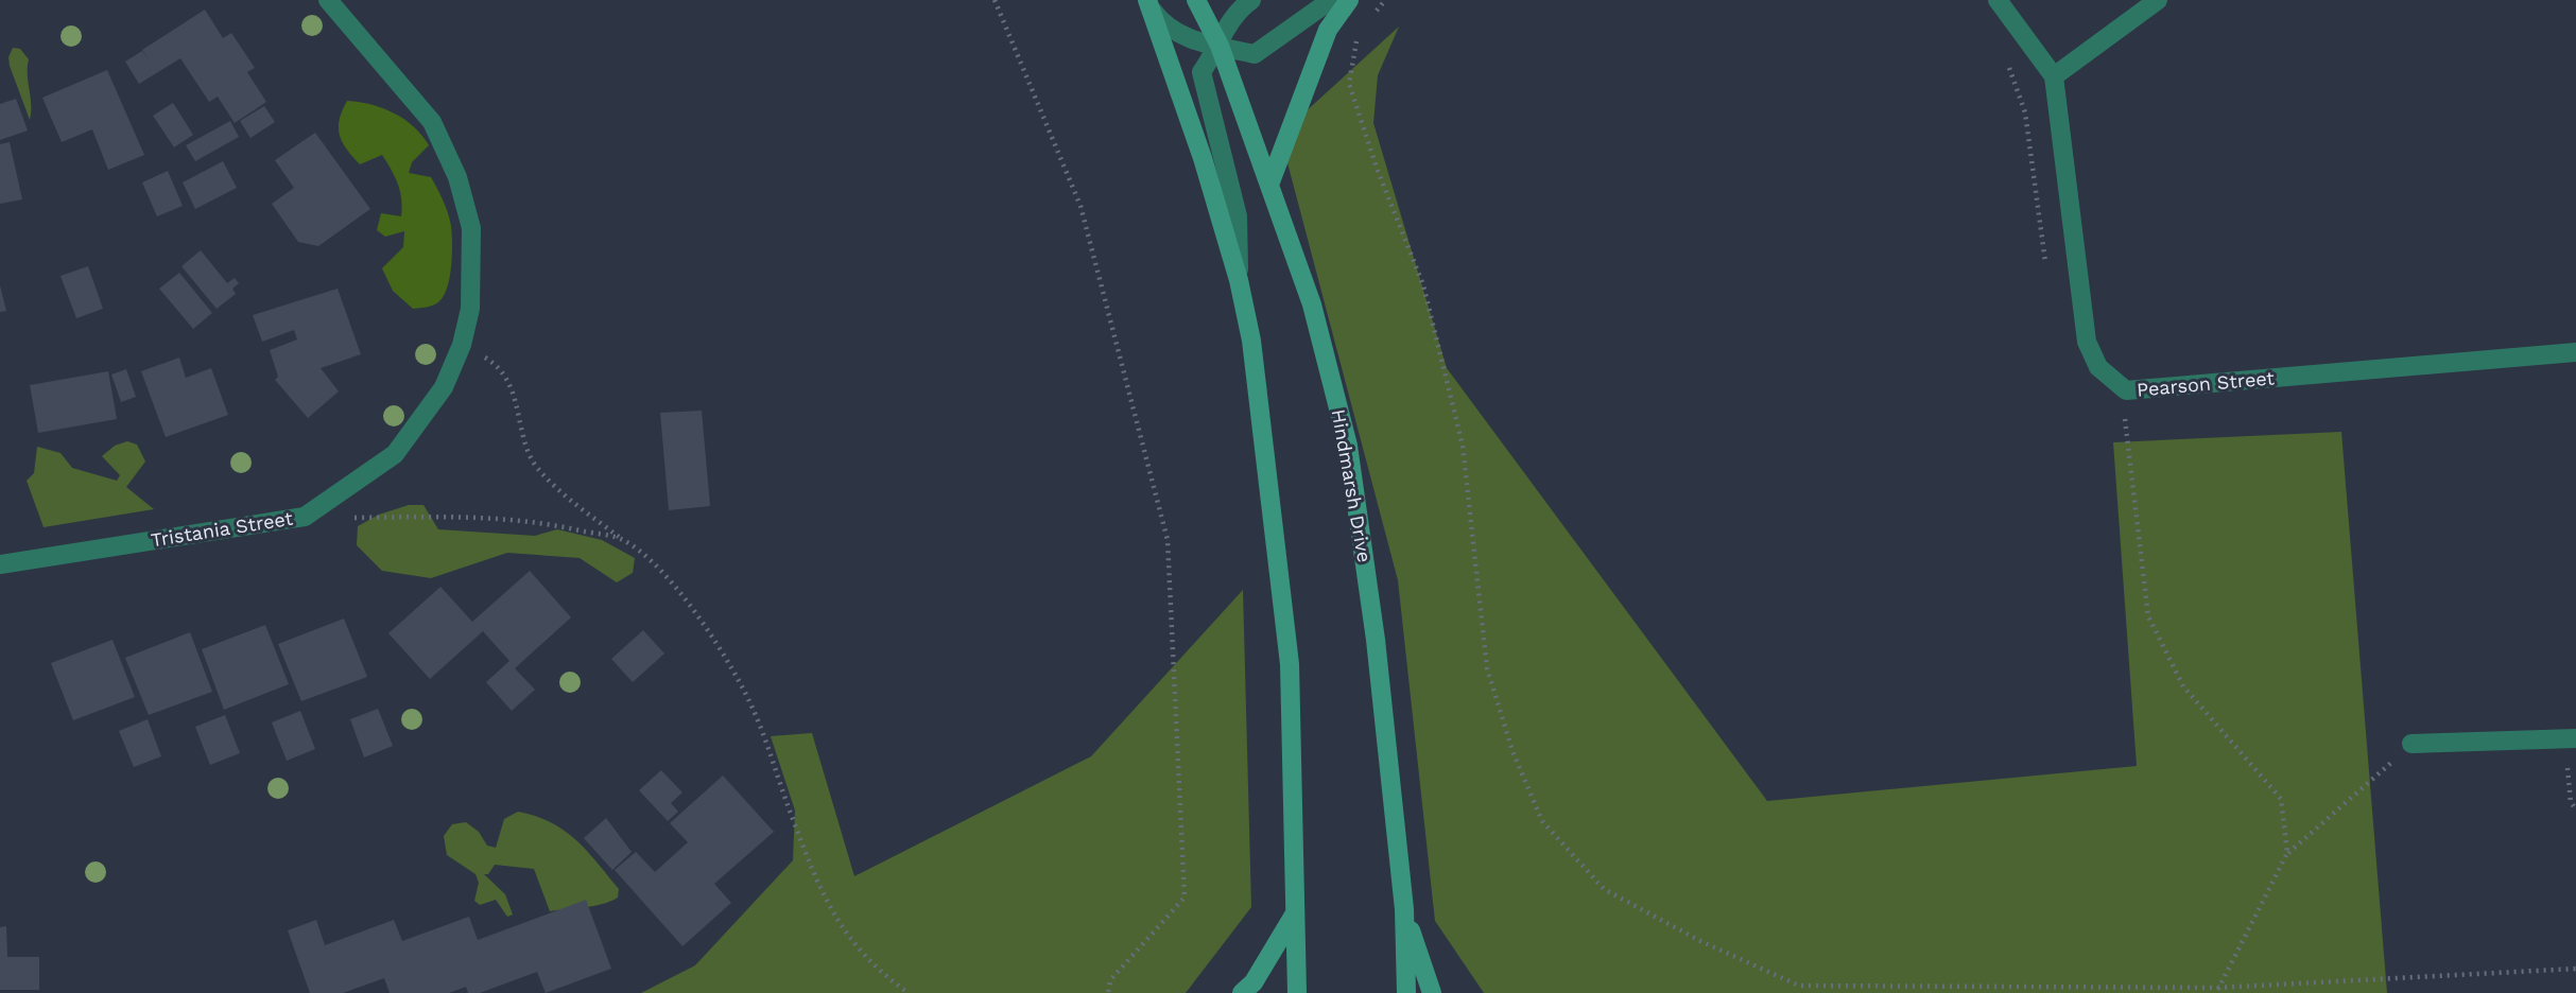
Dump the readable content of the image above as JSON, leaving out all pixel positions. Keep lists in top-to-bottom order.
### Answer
{
  "streets": {
    "main road": ["Hindmarsh Drive"],
    "street": ["Pearson Street", "Tristania Street"]
  }
}
